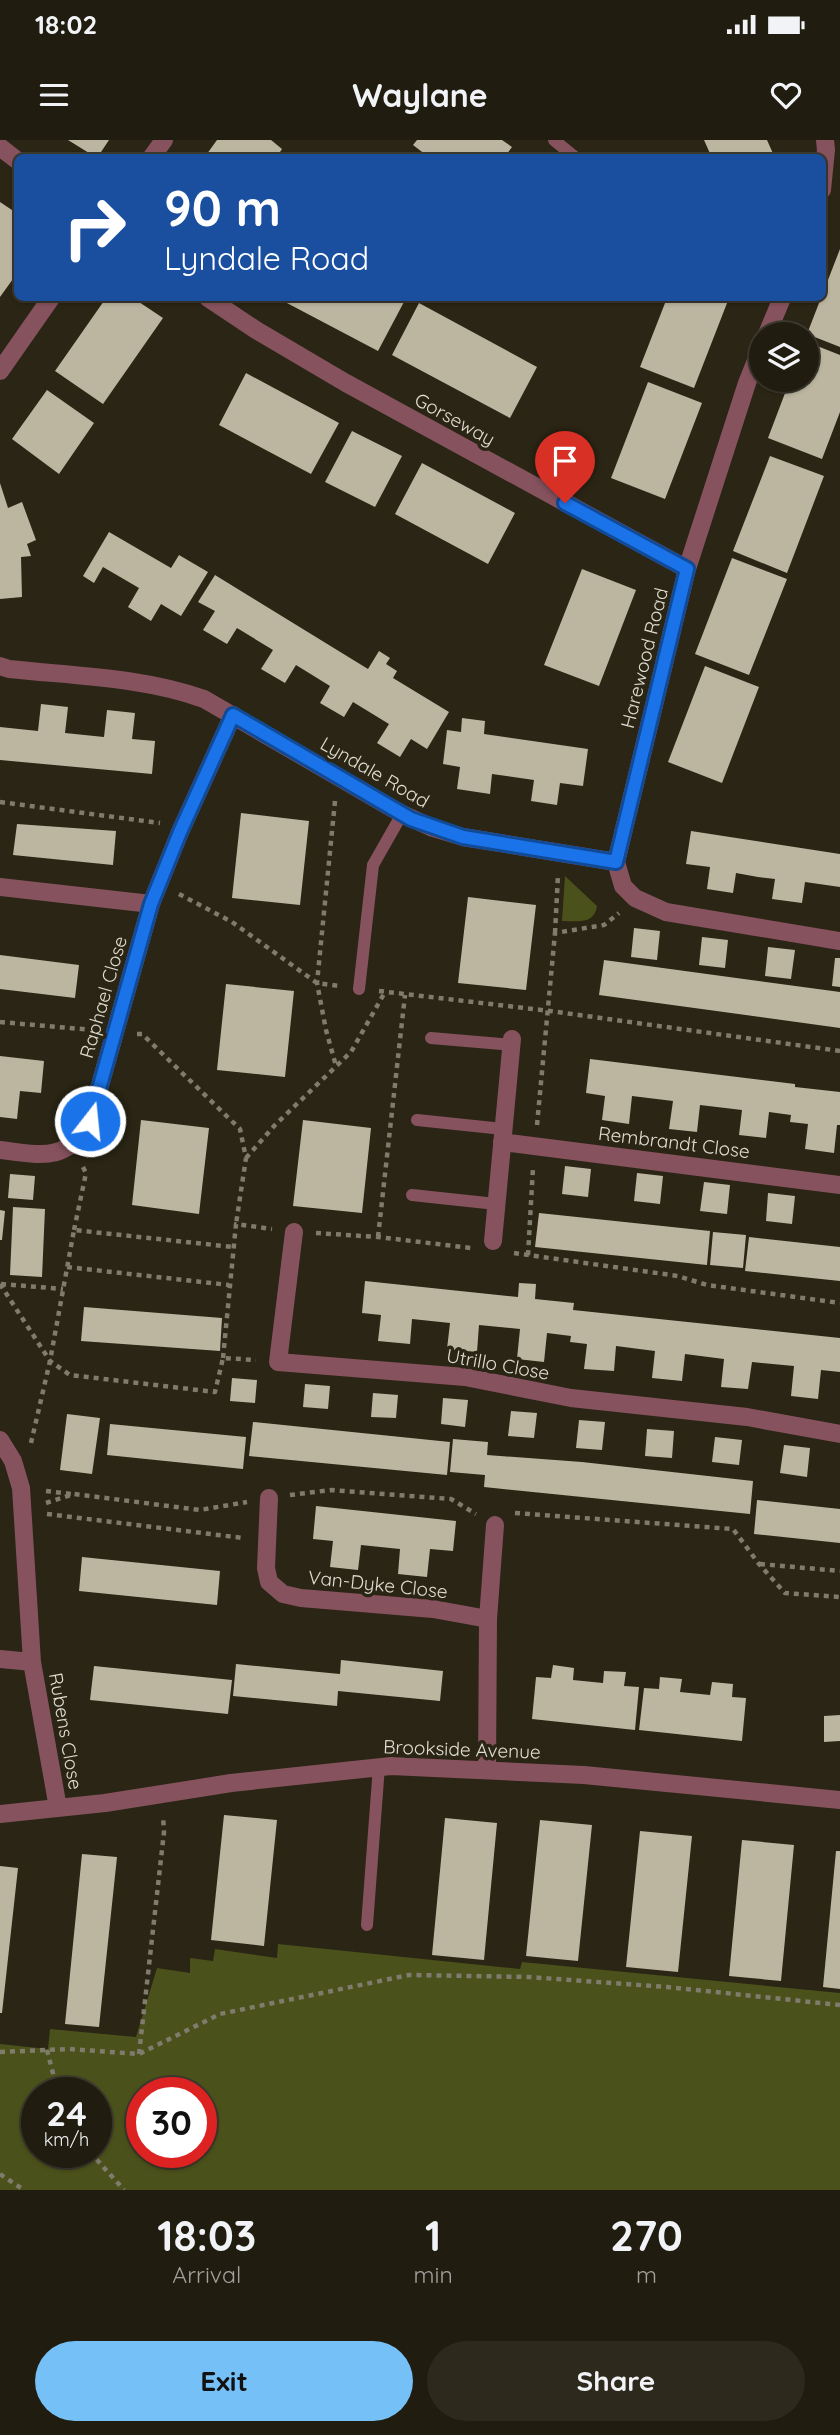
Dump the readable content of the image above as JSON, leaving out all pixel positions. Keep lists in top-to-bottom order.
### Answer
{
  "streets": {
    "street": [
      "Gorseway",
      "Harewood Road",
      "Lyndale Road",
      "Raphael Close",
      "Rembrandt Close",
      "Utrillo Close",
      "Van-Dyke Close",
      "Rubens Close",
      "Brookside Avenue"
    ]
  },
  "crossings": [
    ["Gorseway", "Harewood Road"],
    ["Harewood Road", "Lyndale Road"],
    ["Lyndale Road", "Raphael Close"],
    ["Rubens Close", "Brookside Avenue"]
  ],
  "page": {
    "status": "18:02",
    "header": "Waylane",
    "turn": ["90 m", "Lyndale Road"],
    "speed": "24 km/h",
    "limit": "30",
    "eta": [
      "18:03",
      "Arrival",
      "1",
      "min",
      "270",
      "m"
    ],
    "buttons": ["Exit", "Share"]
  }
}
